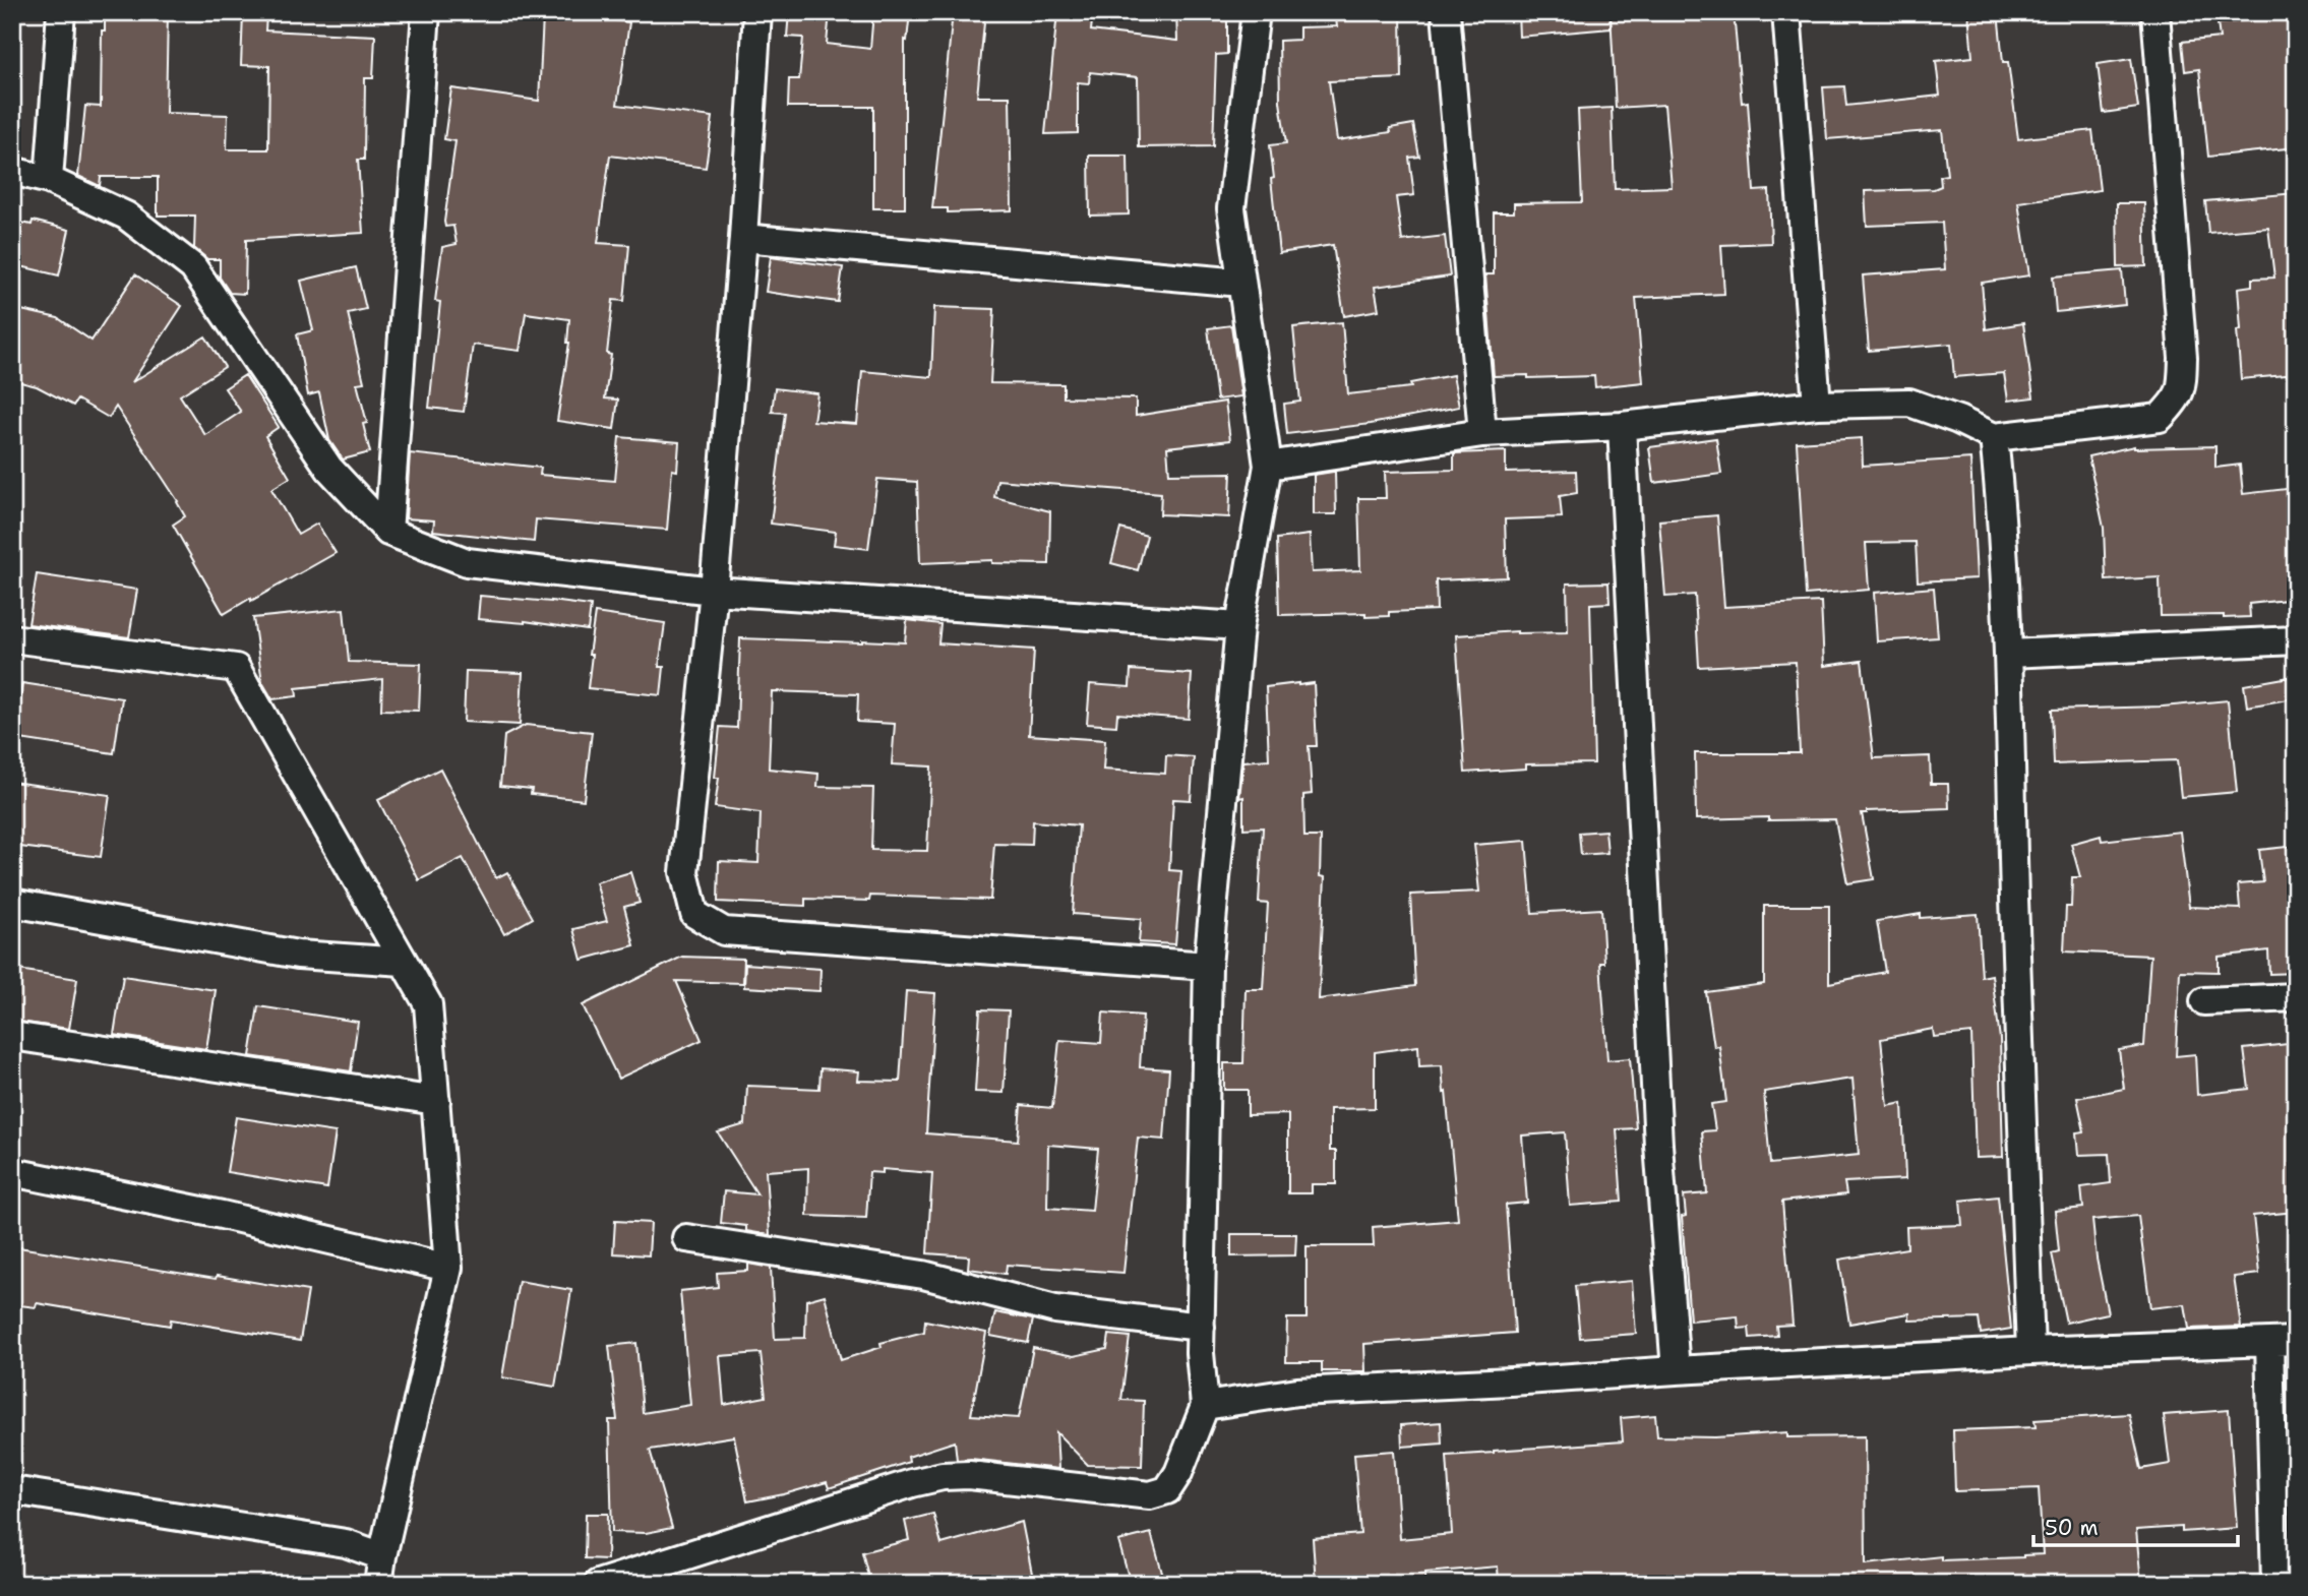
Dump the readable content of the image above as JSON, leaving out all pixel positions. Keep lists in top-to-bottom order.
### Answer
{
  "scale_bar": "50 m"
}
